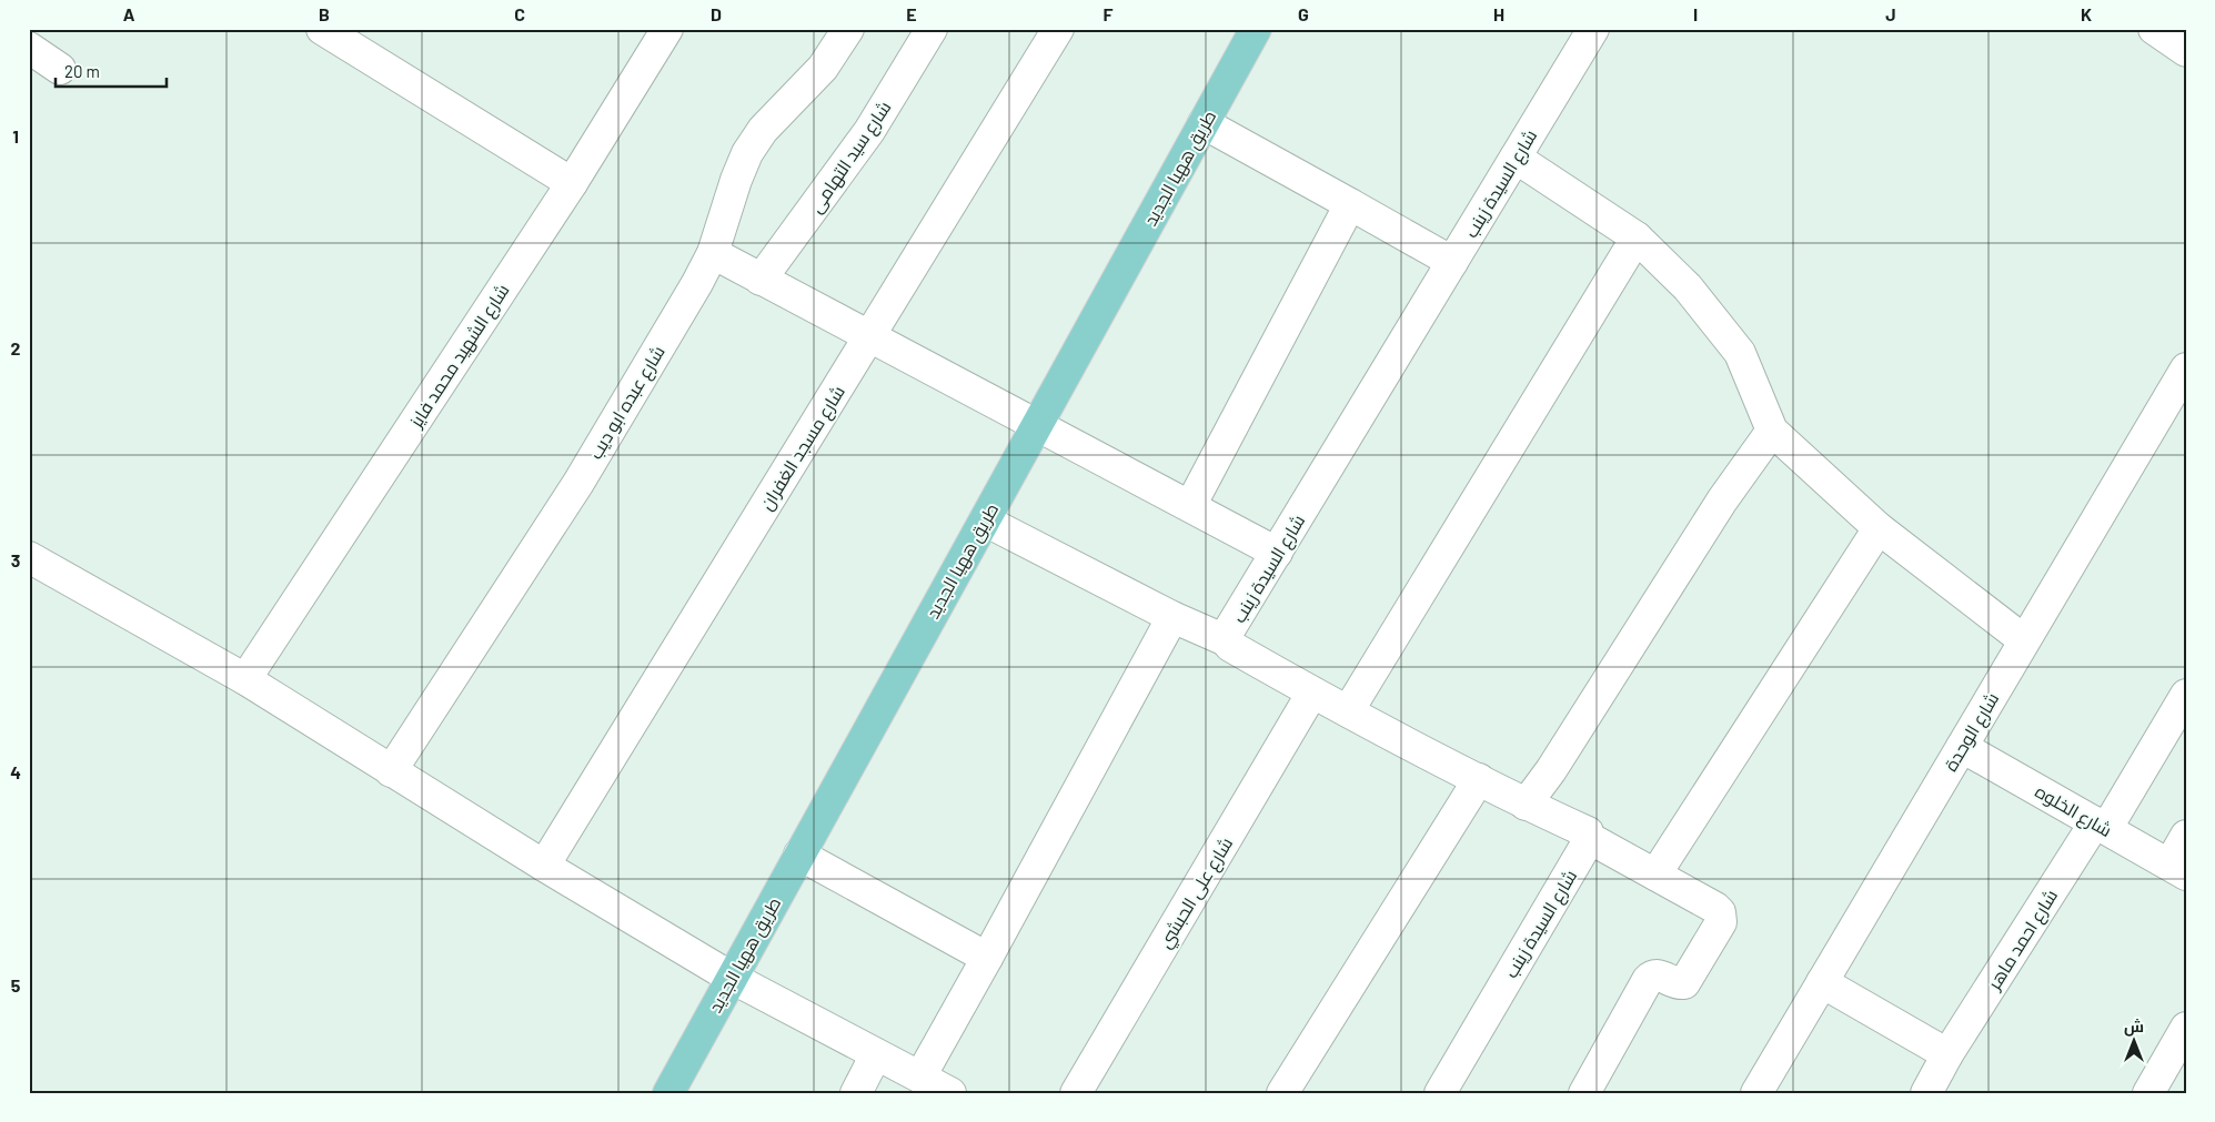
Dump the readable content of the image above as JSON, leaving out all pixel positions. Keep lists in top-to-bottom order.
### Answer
{
  "streets": {
    "main road": ["طريق ههيا الجديد"],
    "street": [
      "شارع سيد التهامى",
      "شارع السيدة زينب",
      "شارع الشهيد محمد فايز",
      "شارع عبده ابو ديب",
      "شارع مسجد الغفران",
      "شارع الوحدة",
      "شارع الخلوه",
      "شارع على الحبشي",
      "شارع احمد ماهر"
    ]
  },
  "crossings": [
    ["شارع السيدة زينب", "شارع على الحبشي"],
    ["شارع الوحدة", "شارع الخلوه"],
    ["شارع الخلوه", "شارع احمد ماهر"]
  ],
  "scale_bar": "20 m",
  "north": "top",
  "grid": {
    "columns": [
      "A",
      "B",
      "C",
      "D",
      "E",
      "F",
      "G",
      "H",
      "I",
      "J",
      "K"
    ],
    "rows": [
      "1",
      "2",
      "3",
      "4",
      "5"
    ]
  }
}
